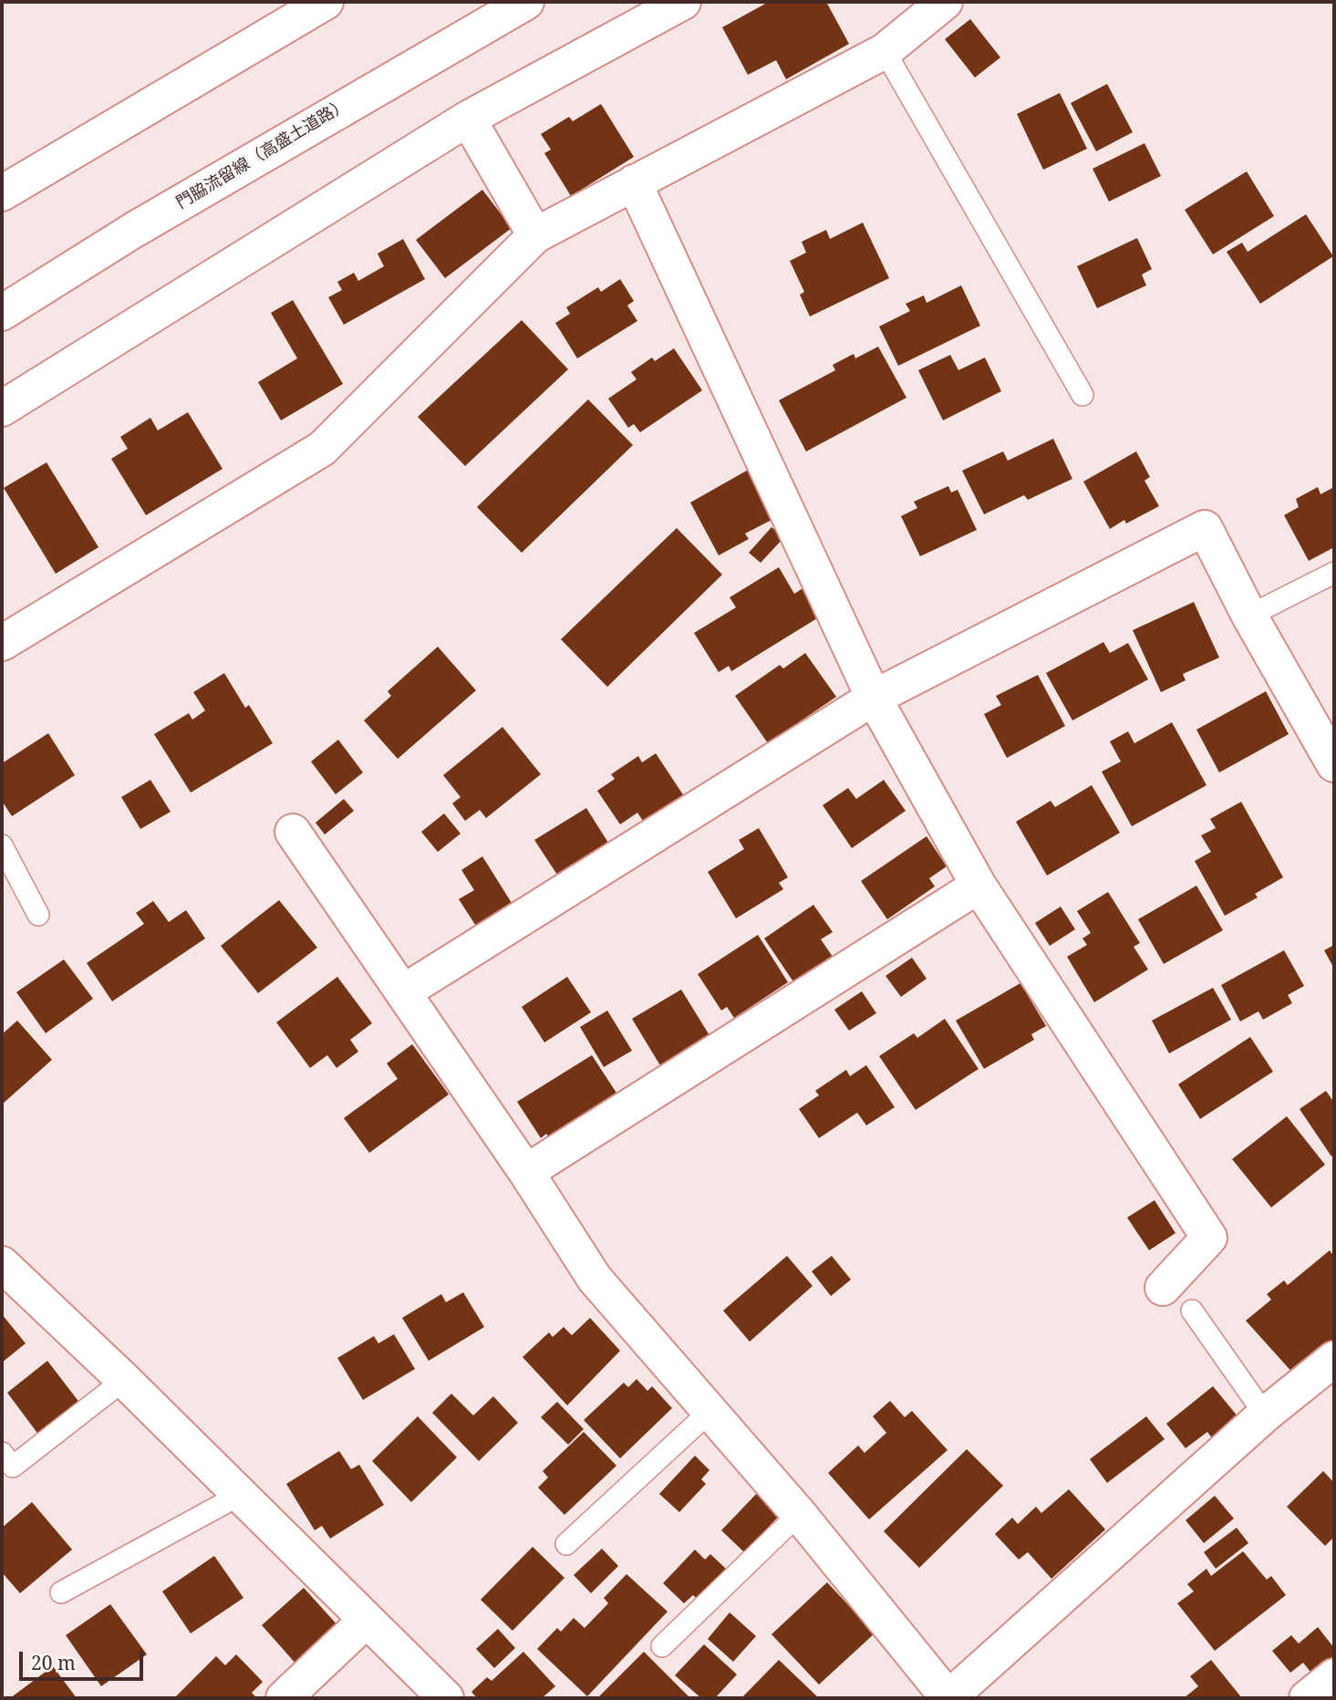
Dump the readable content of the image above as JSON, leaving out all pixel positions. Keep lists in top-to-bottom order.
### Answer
{
  "streets": {
    "street": ["門脇流留線（高盛土道路）"]
  },
  "scale_bar": "20 m"
}
